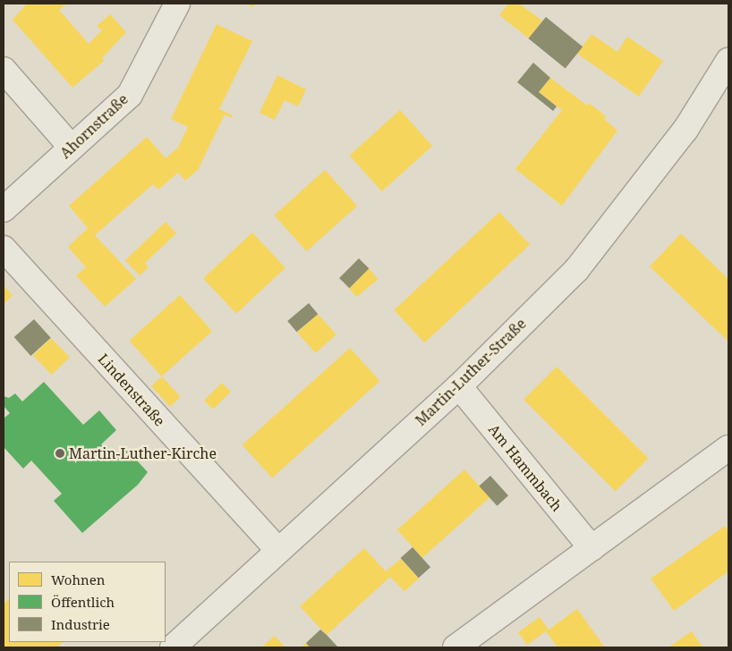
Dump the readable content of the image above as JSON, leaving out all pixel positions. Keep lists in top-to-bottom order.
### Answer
{
  "streets": {
    "street": [
      "Ahornstraße",
      "Martin-Luther-Straße",
      "Lindenstraße",
      "Am Hammbach"
    ]
  },
  "crossings": [
    ["Martin-Luther-Straße", "Lindenstraße"],
    ["Martin-Luther-Straße", "Am Hammbach"]
  ],
  "places": ["Martin-Luther-Kirche"],
  "legend": ["Wohnen", "Öffentlich", "Industrie"]
}
